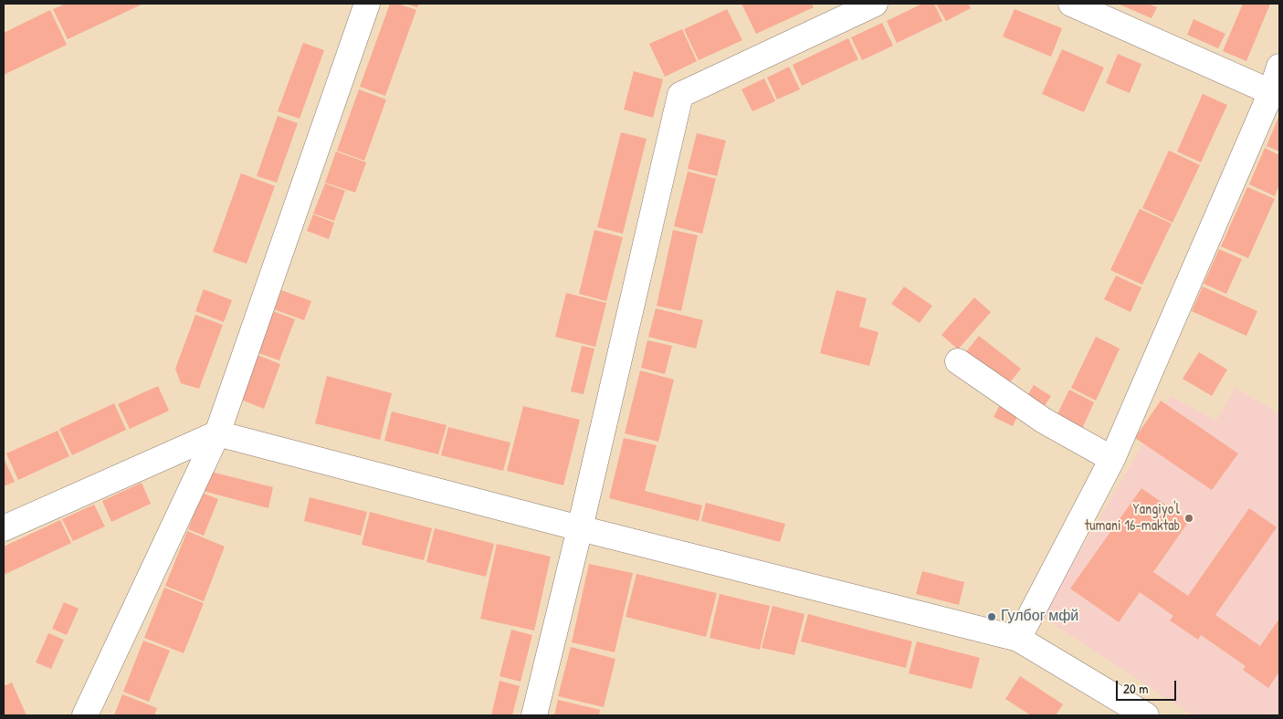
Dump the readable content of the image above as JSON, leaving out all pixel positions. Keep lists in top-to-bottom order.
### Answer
{
  "places": ["Yangiyo'l tumani 16-maktab", "Гулбог мфй"],
  "scale_bar": "20 m"
}
